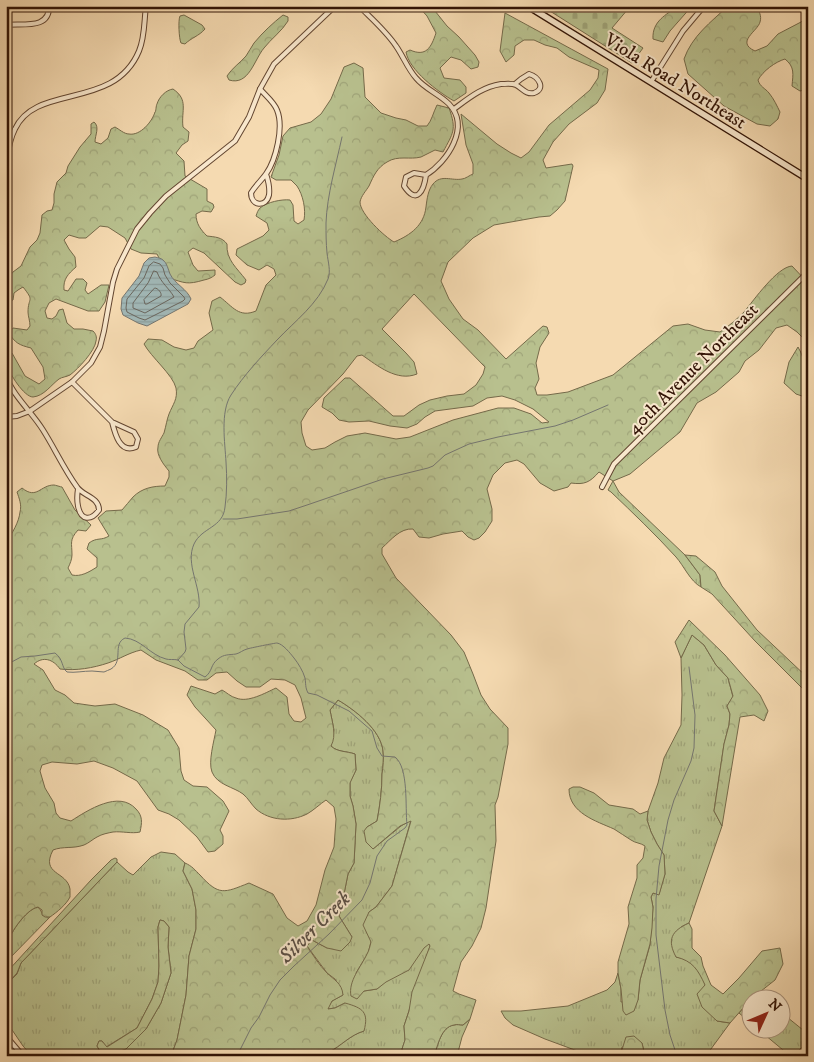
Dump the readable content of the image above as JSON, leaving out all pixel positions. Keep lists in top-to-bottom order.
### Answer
{
  "streets": {
    "main road": ["Viola Road Northeast"],
    "street": ["40th Avenue Northeast"]
  },
  "water": ["Silver Creek"],
  "north": "top right"
}
